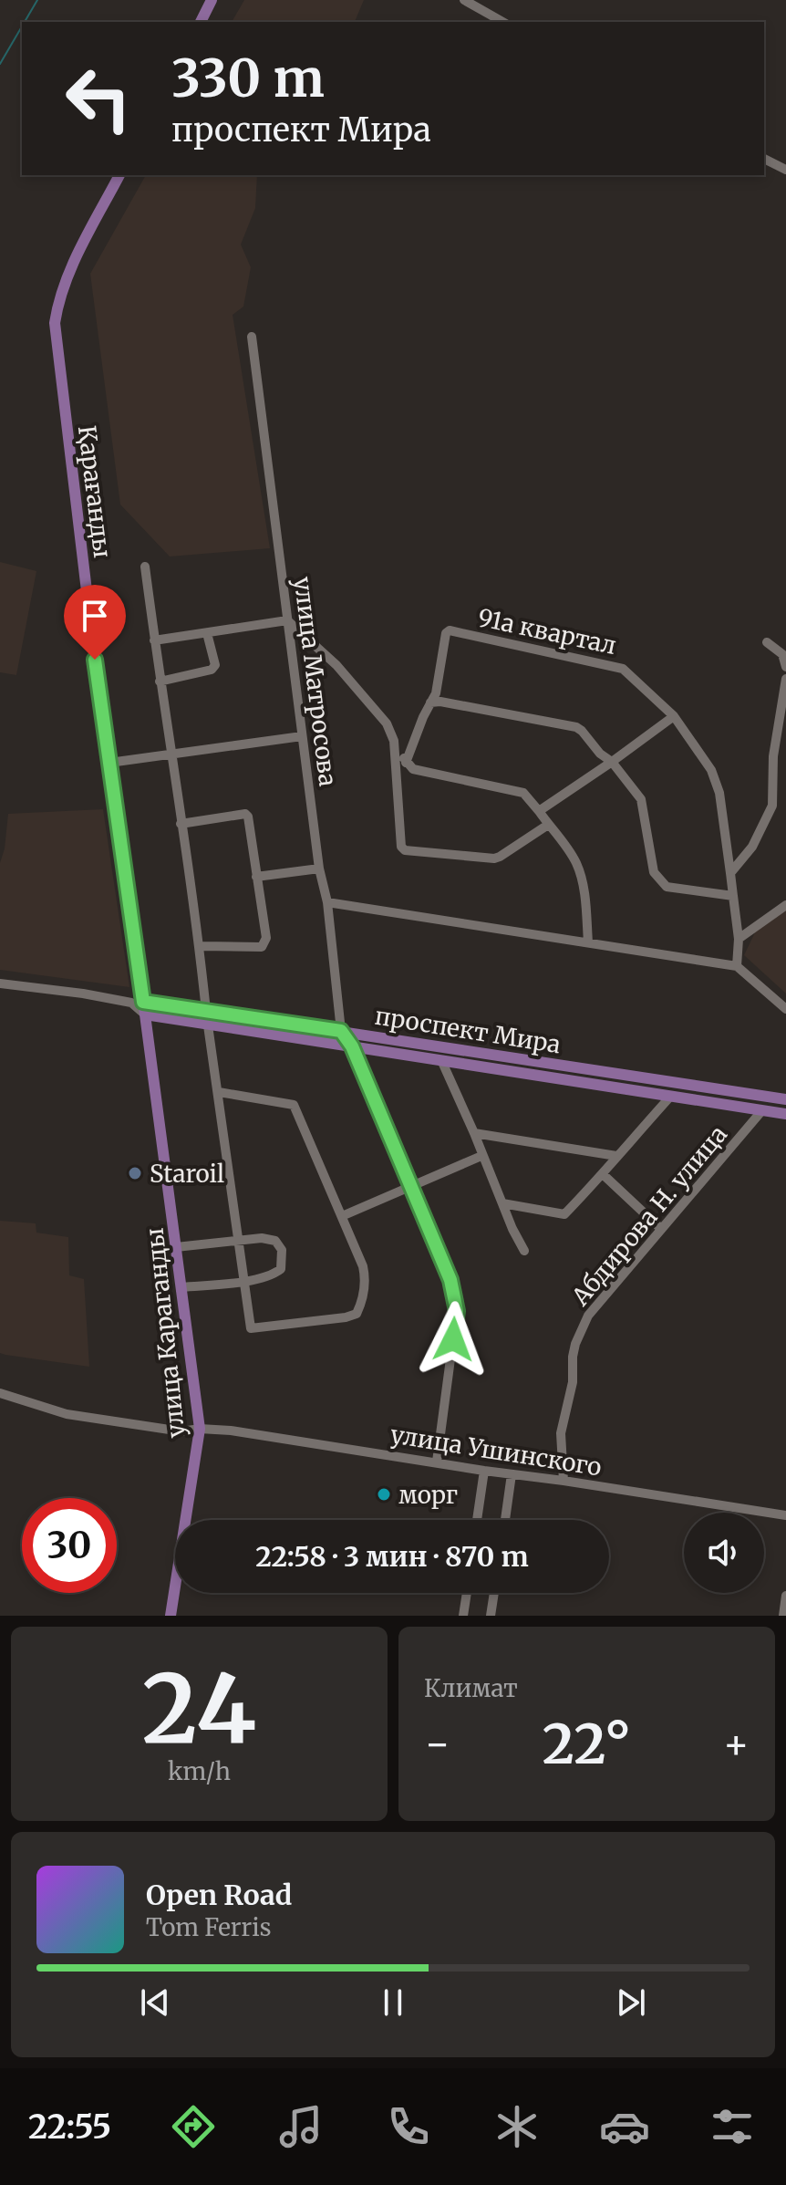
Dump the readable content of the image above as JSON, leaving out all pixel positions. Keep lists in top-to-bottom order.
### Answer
{
  "streets": {
    "main road": ["Қарағанды", "проспект Мира", "улица Караганды"],
    "street": [
      "91а квартал",
      "улица Матросова",
      "Абдирова Н. улица",
      "улица Ушинского"
    ]
  },
  "crossings": [
    ["Қарағанды", "проспект Мира"],
    ["Қарағанды", "улица Караганды"],
    ["улица Матросова", "проспект Мира"],
    ["проспект Мира", "Абдирова Н. улица"],
    ["проспект Мира", "улица Караганды"],
    ["Абдирова Н. улица", "улица Ушинского"],
    ["улица Караганды", "улица Ушинского"]
  ],
  "places": ["Staroil", "морг"],
  "page": {
    "turn": ["330 m", "проспект Мира"],
    "limit": "30",
    "trip": "22:58 · 3 мин · 870 m",
    "tile": [
      ["24", "km/h"],
      "Климат"
    ],
    "heat": ["−", "22°", "+"],
    "song": ["Open Road", "Tom Ferris"],
    "tabs": "22:55"
  }
}
